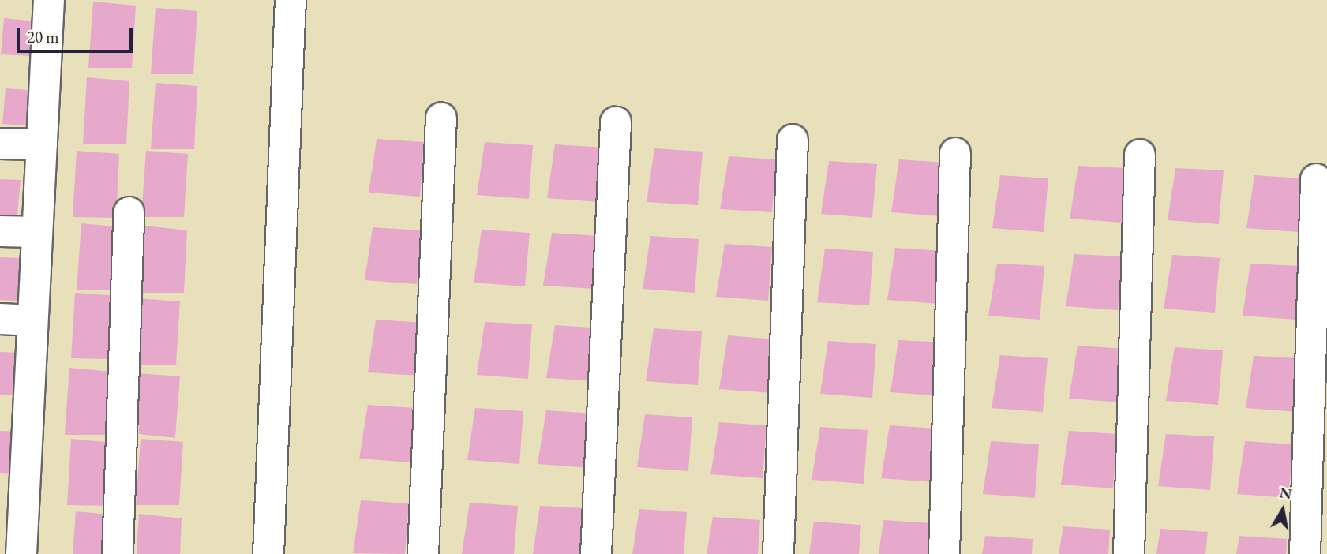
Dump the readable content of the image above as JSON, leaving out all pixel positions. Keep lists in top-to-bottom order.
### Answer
{
  "scale_bar": "20 m",
  "north": "top"
}
